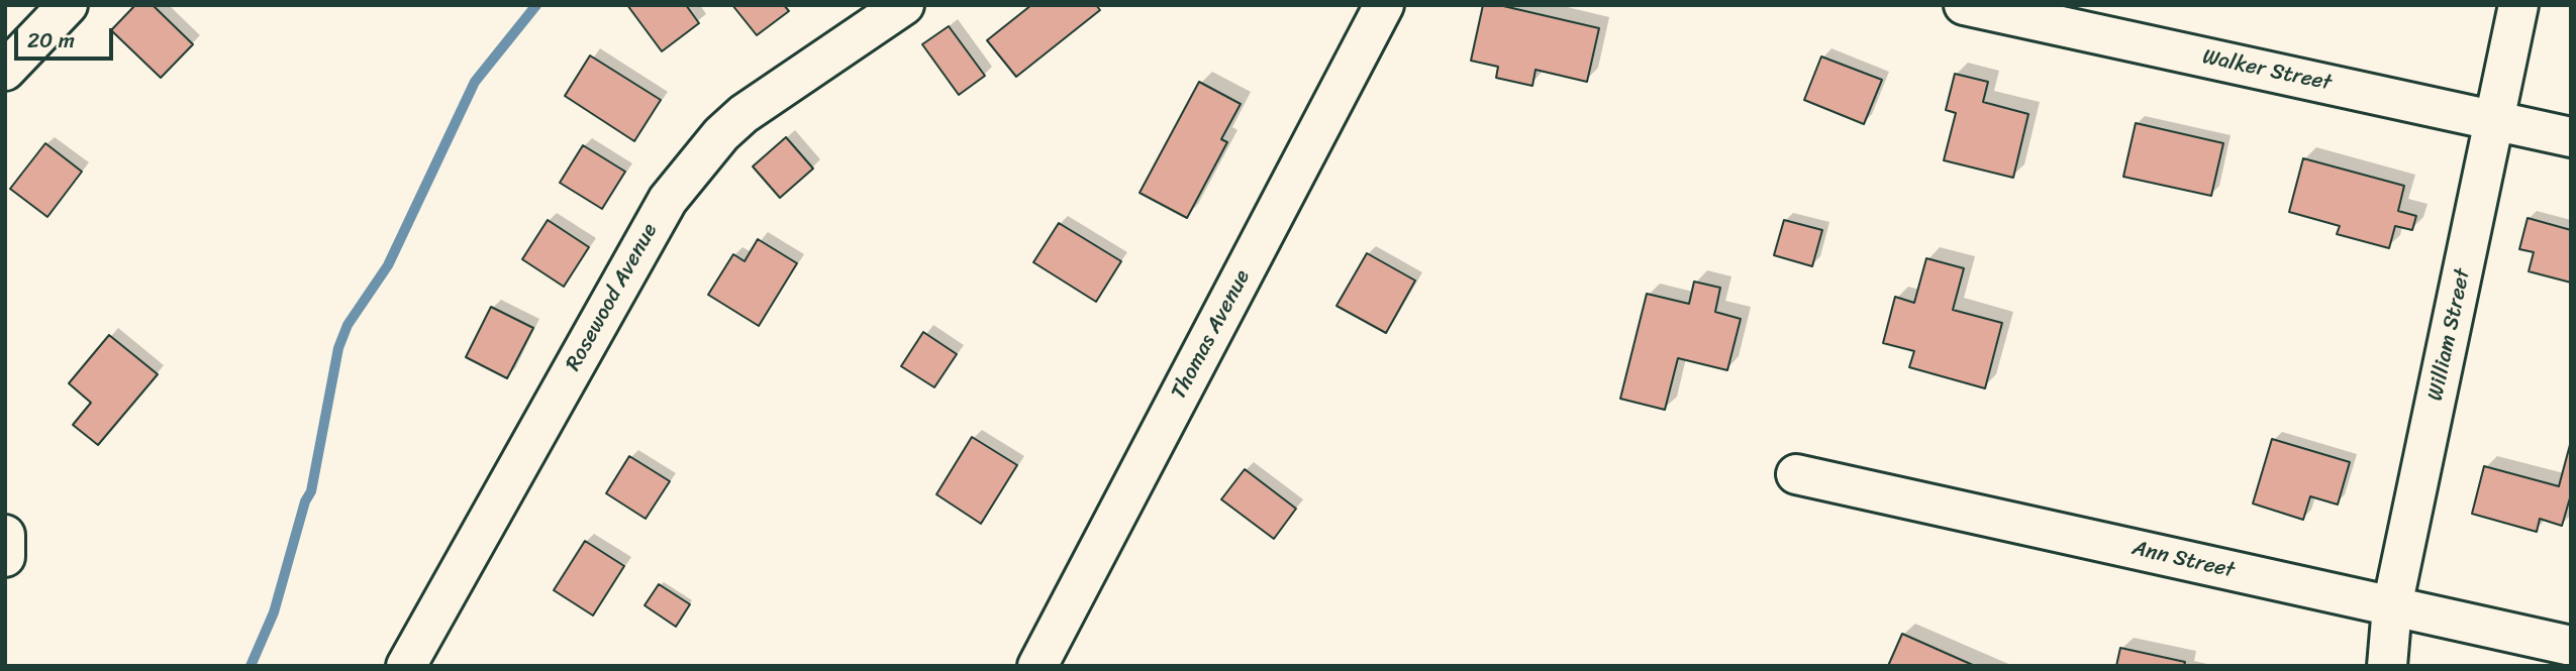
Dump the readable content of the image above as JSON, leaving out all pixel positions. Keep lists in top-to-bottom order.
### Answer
{
  "streets": {
    "street": [
      "Walker Street",
      "Rosewood Avenue",
      "Thomas Avenue",
      "William Street",
      "Ann Street"
    ]
  },
  "crossings": [
    ["Walker Street", "William Street"],
    ["William Street", "Ann Street"]
  ],
  "scale_bar": "20 m"
}
